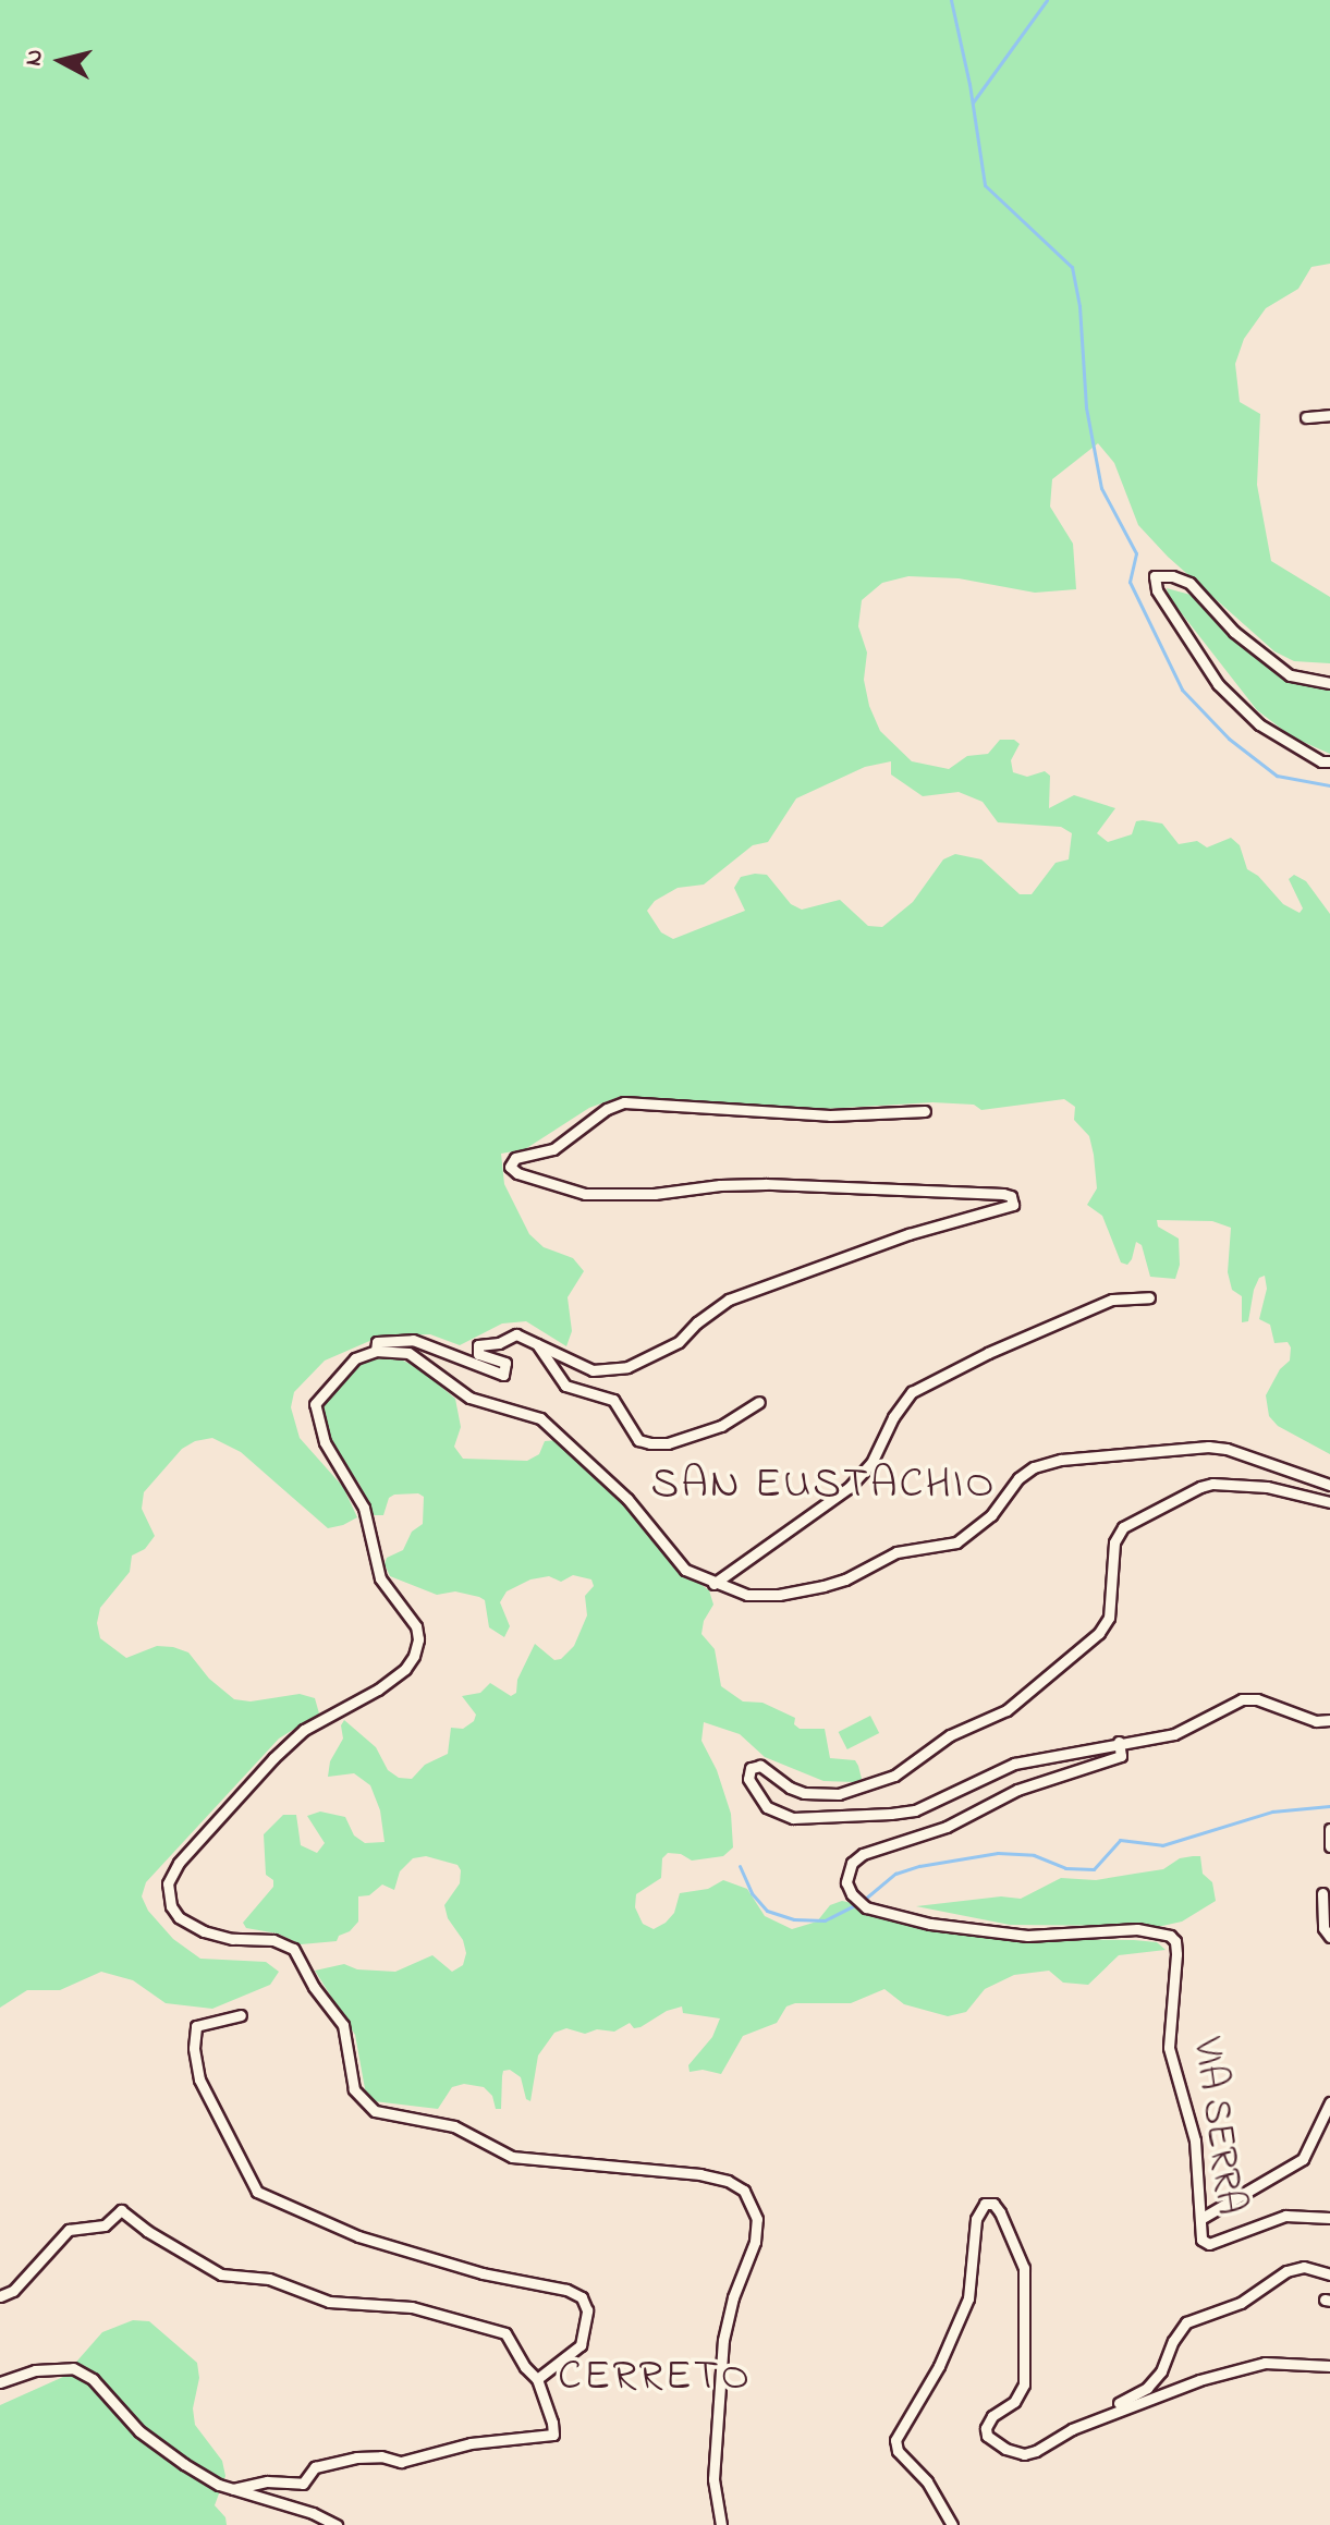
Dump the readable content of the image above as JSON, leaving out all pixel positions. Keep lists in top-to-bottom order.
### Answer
{
  "streets": {
    "street": ["VIA SERRA"]
  },
  "districts": ["SAN EUSTACHIO", "CERRETO"],
  "north": "left"
}
